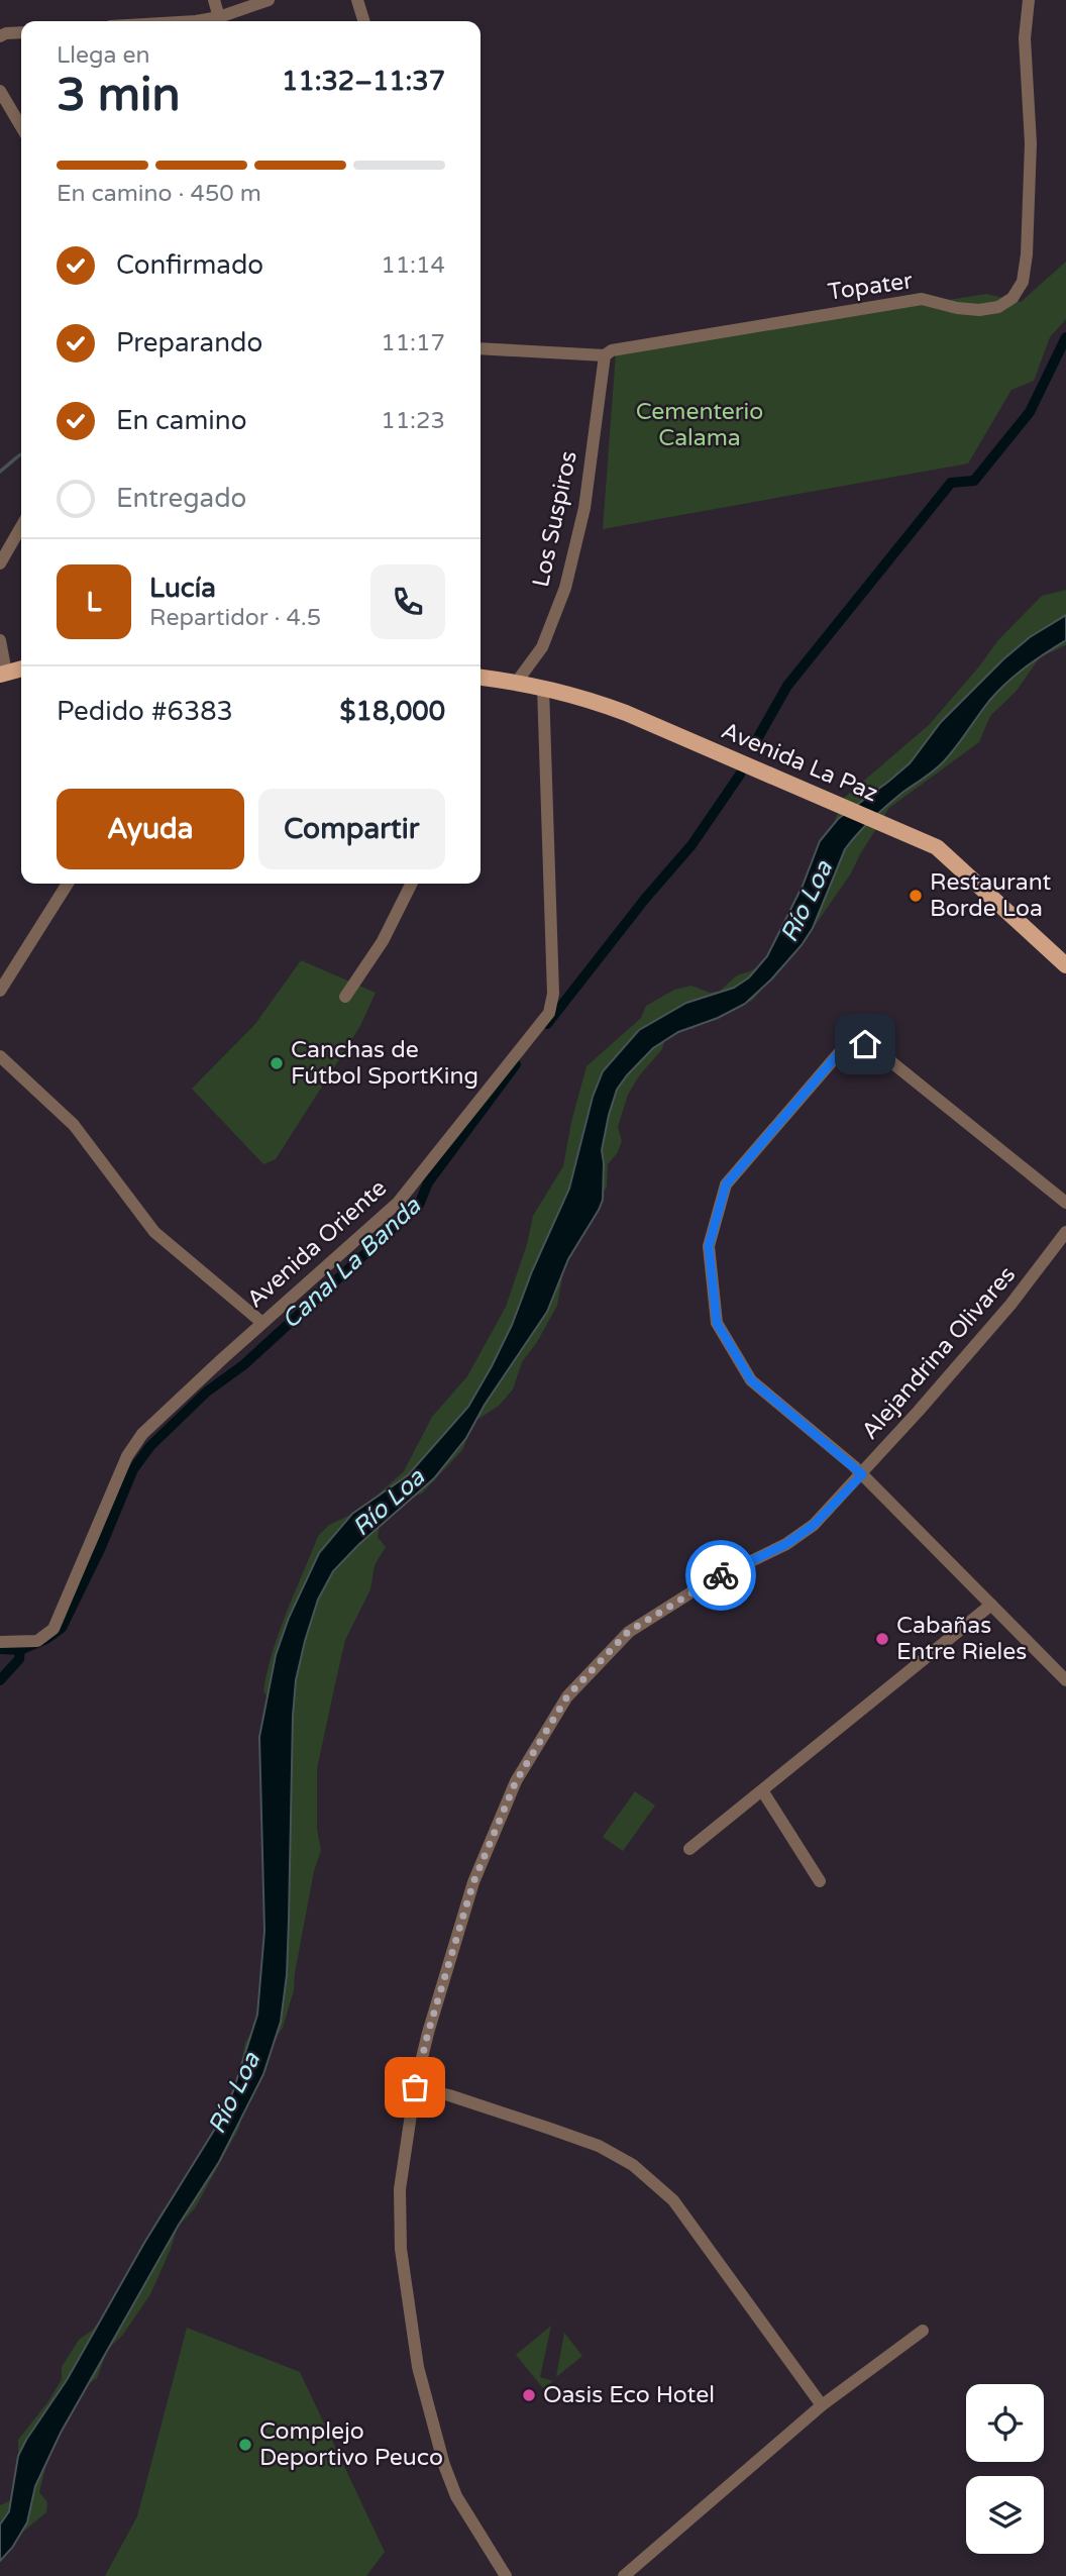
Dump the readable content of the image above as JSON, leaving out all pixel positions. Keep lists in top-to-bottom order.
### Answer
{
  "streets": {
    "main road": ["Avenida La Paz"],
    "street": [
      "Topater",
      "Los Suspiros",
      "Avenida Oriente",
      "Alejandrina Olivares"
    ]
  },
  "crossings": [
    ["Topater", "Los Suspiros"],
    ["Los Suspiros", "Avenida La Paz"],
    ["Avenida La Paz", "Avenida Oriente"]
  ],
  "water": ["Río Loa", "Canal La Banda"],
  "parks": ["Cementerio Calama"],
  "places": [
    "Restaurant Borde Loa",
    "Canchas de Fútbol SportKing",
    "Cabañas Entre Rieles",
    "Oasis Eco Hotel",
    "Complejo Deportivo Peuco"
  ],
  "page": {
    "heading": ["3 min", "Llega en", "11:32–11:37"],
    "panel": [
      "Lucía",
      "Repartidor · 4.5",
      "Pedido #6383",
      "$18,000"
    ],
    "bar": "En camino · 450 m",
    "list": [
      ["Confirmado", "11:14"],
      ["Preparando", "11:17"],
      ["En camino", "11:23"],
      "Entregado"
    ],
    "round": "L",
    "buttons": ["Ayuda", "Compartir"]
  }
}
